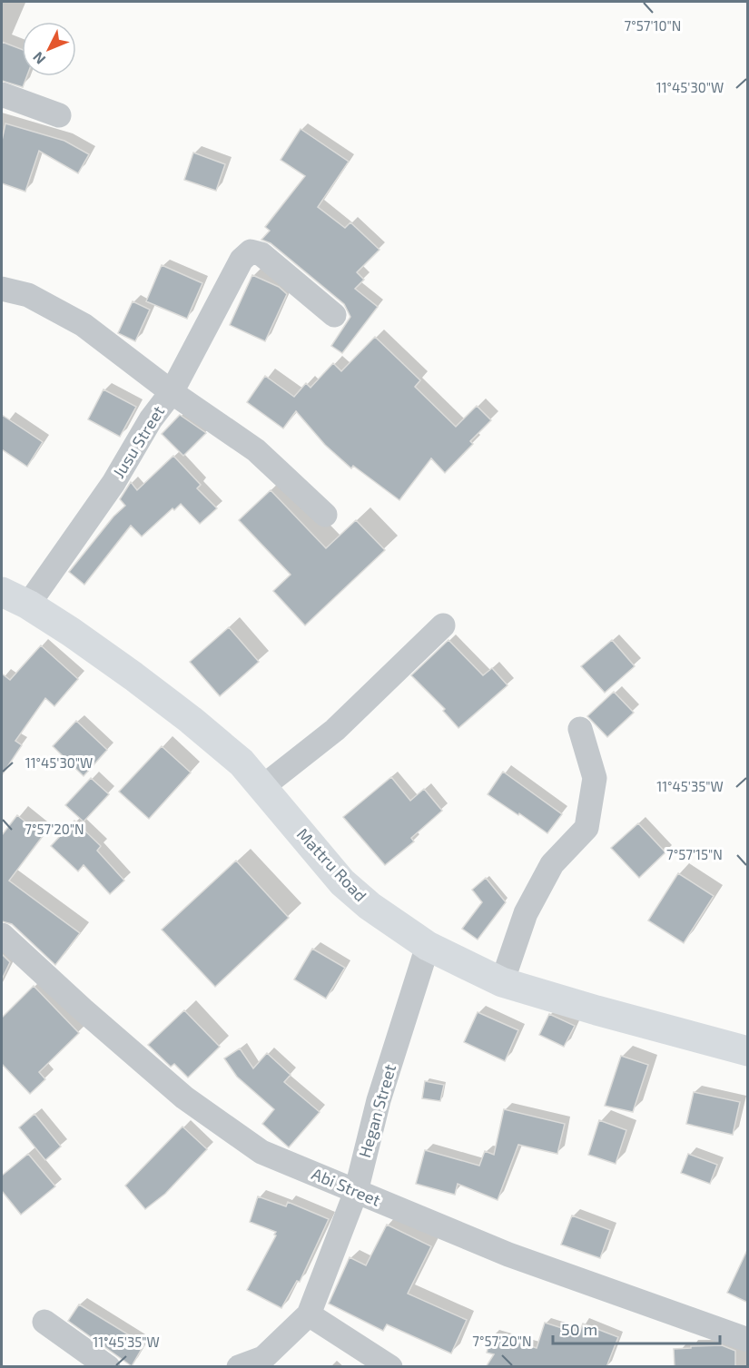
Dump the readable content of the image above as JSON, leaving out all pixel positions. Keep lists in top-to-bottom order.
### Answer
{
  "streets": {
    "main road": ["Mattru Road"],
    "street": ["Jusu Street", "Hegan Street", "Abi Street"]
  },
  "crossings": [
    ["Jusu Street", "Mattru Road"],
    ["Mattru Road", "Hegan Street"],
    ["Hegan Street", "Abi Street"]
  ],
  "scale_bar": "50 m",
  "north": "bottom left",
  "coordinates": [
    "7°57'10\"N",
    "11°45'30\"W",
    "11°45'35\"W",
    "7°57'20\"N",
    "7°57'15\"N"
  ]
}
